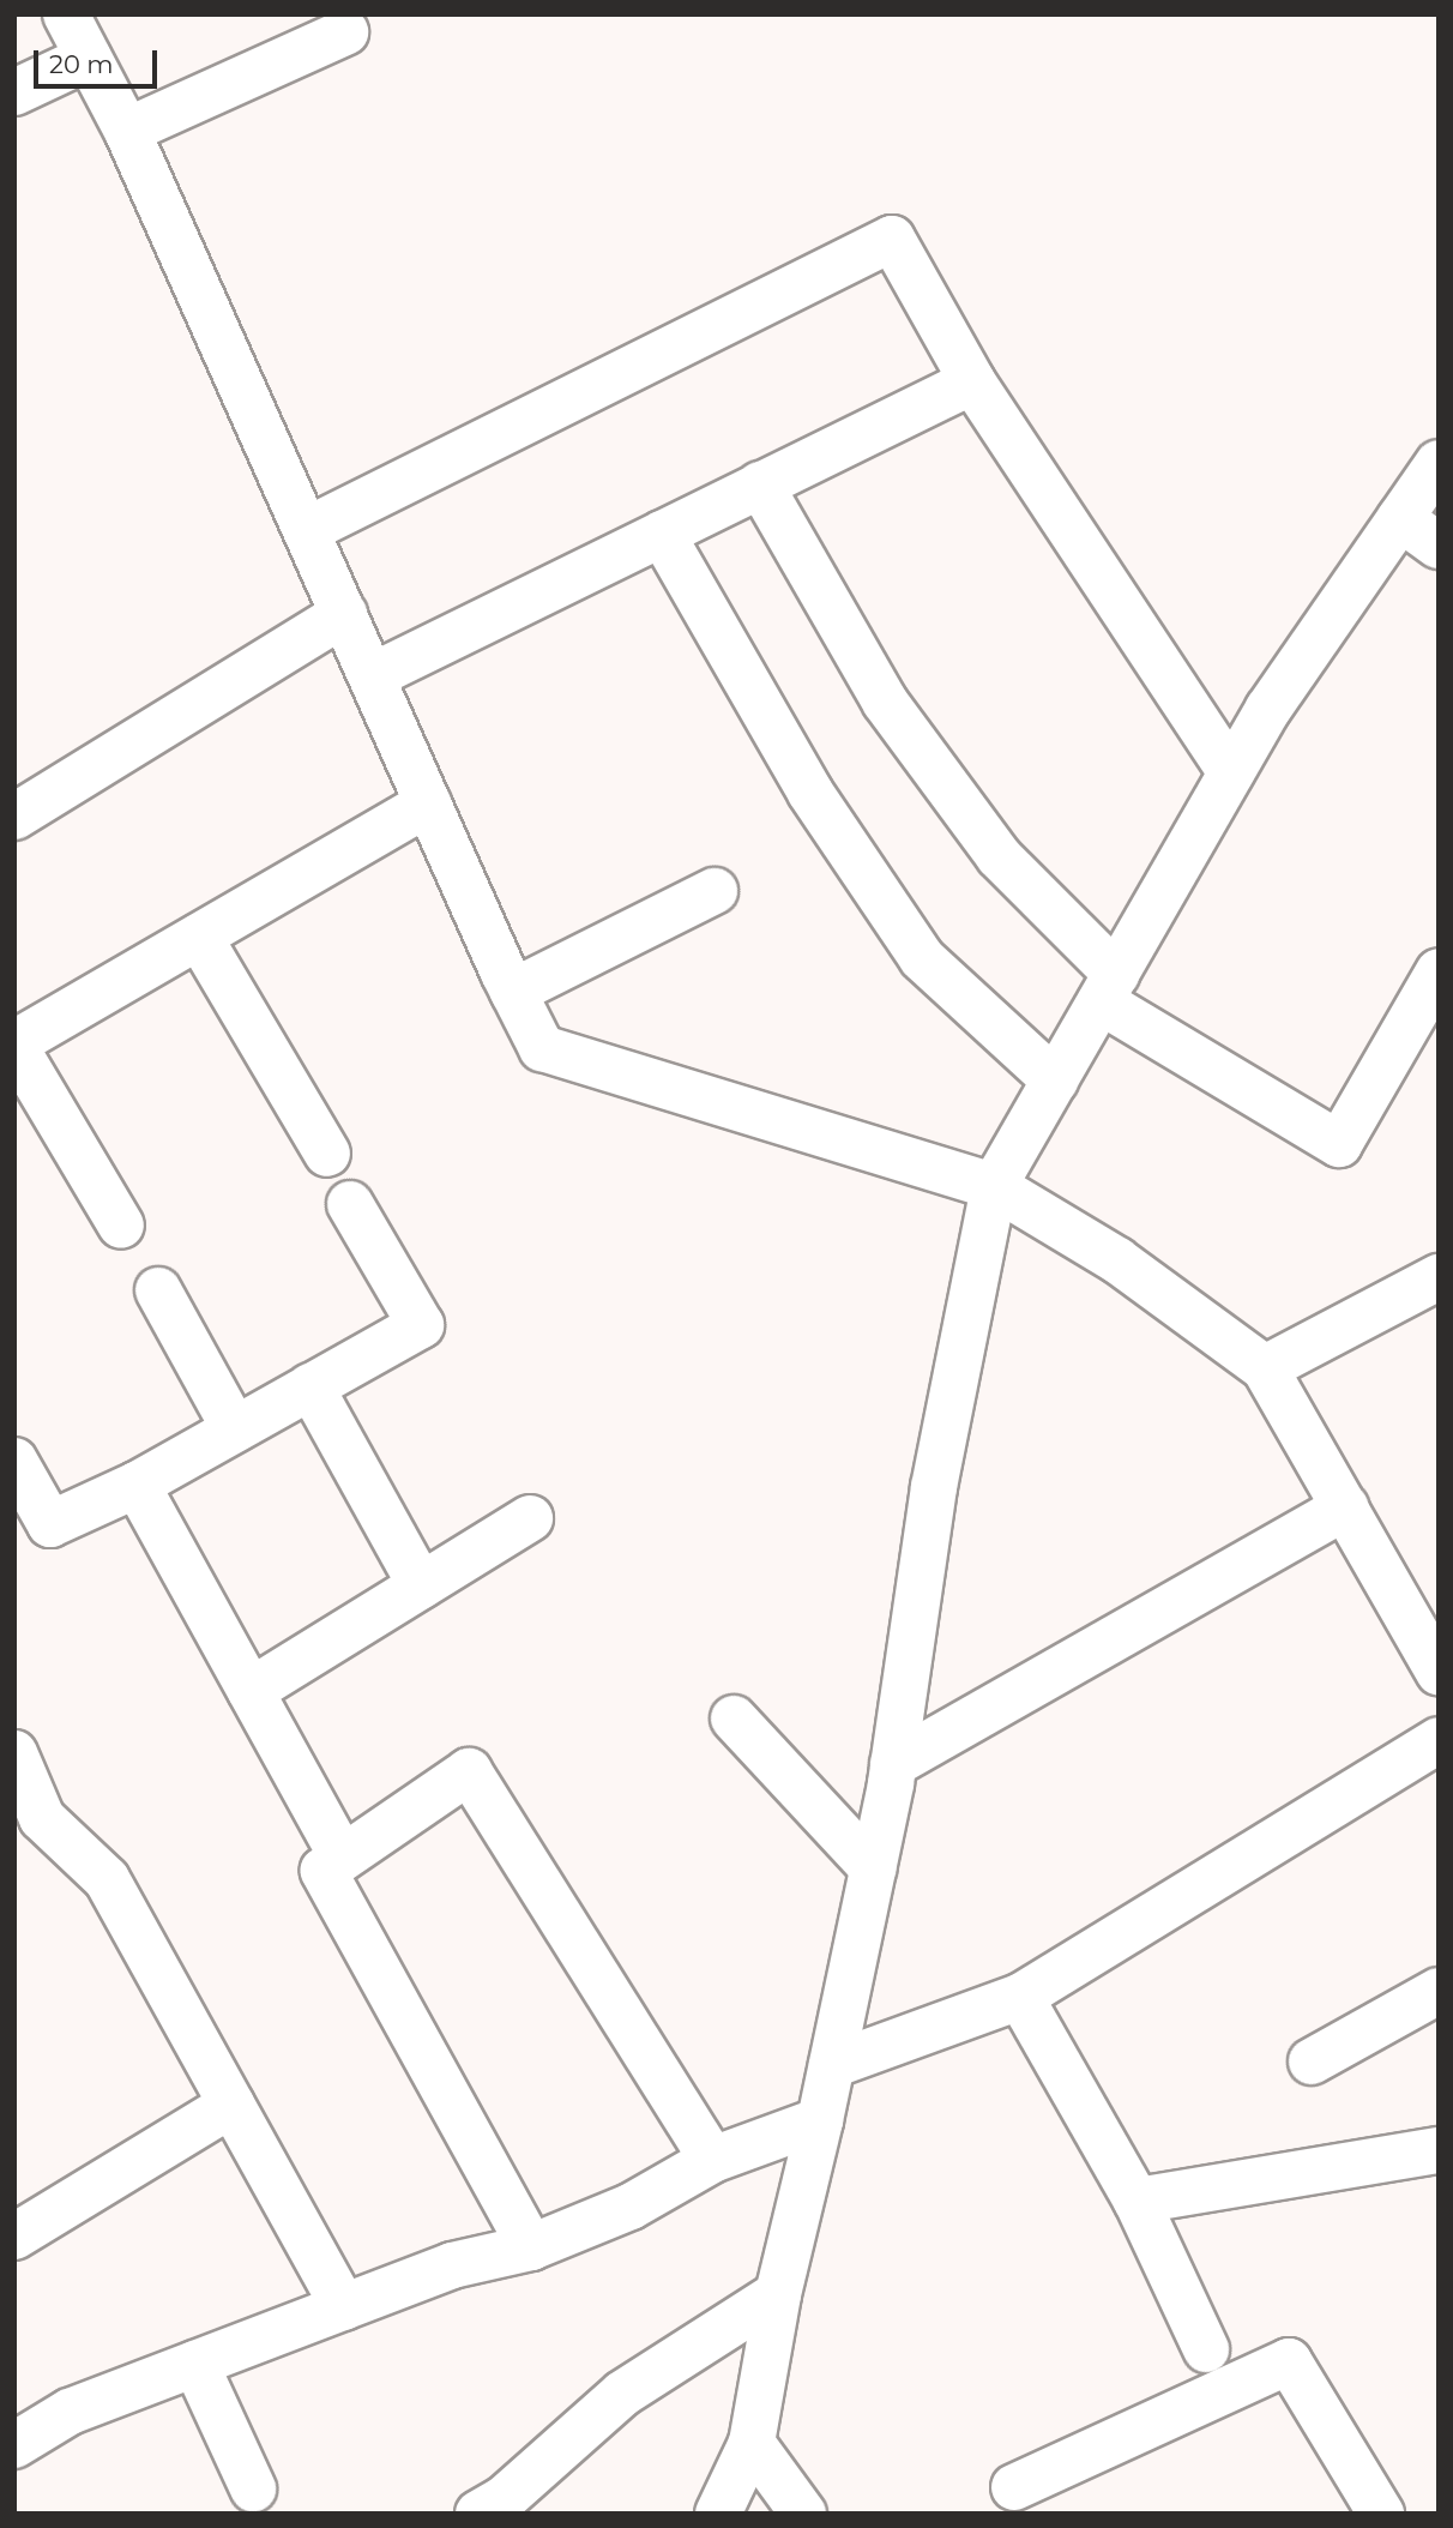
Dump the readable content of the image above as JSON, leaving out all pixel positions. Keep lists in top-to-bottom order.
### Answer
{
  "scale_bar": "20 m"
}
